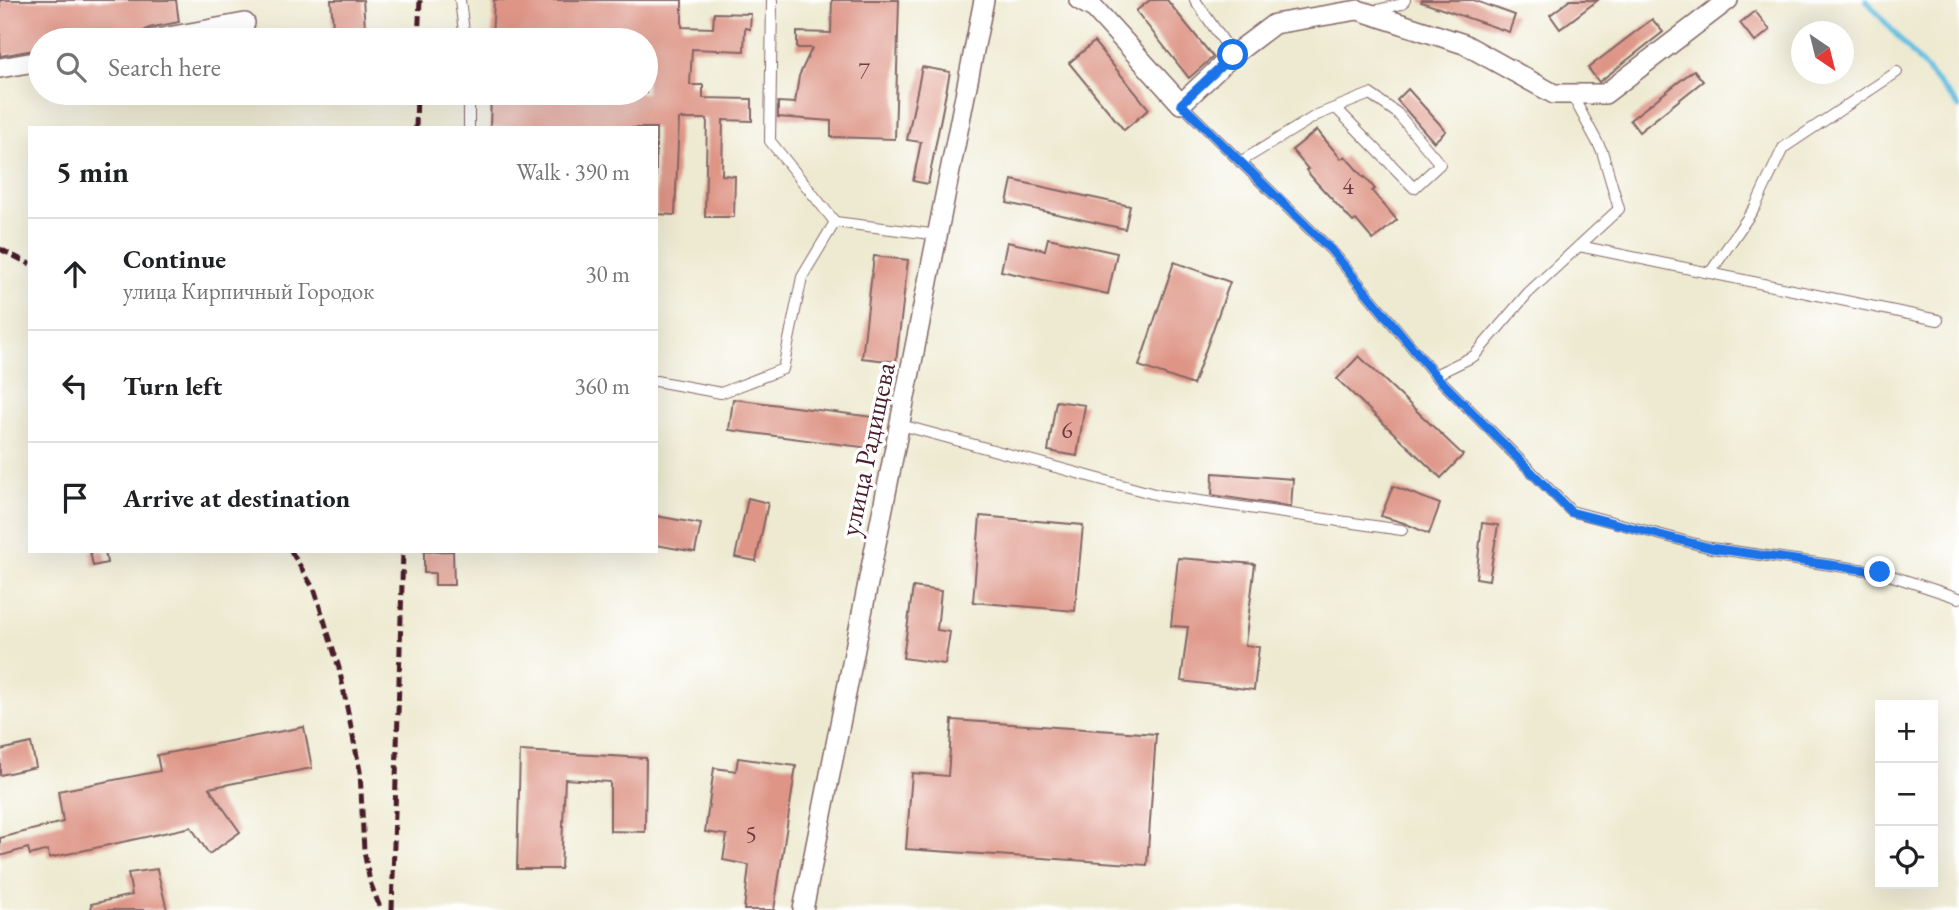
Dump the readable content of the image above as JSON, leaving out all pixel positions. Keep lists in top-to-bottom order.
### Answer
{
  "streets": {
    "street": ["улица Радищева"]
  },
  "house_numbers": [
    "7",
    "4",
    "6",
    "5"
  ],
  "north": "bottom right",
  "page": {
    "search": "Search here",
    "heading": ["5 min", "Walk · 390 m"],
    "list": [
      ["Continue", "улица Кирпичный Городок", "30 m"],
      ["Turn left", "360 m"],
      "Arrive at destination"
    ],
    "map_buttons": ["+", "−"]
  }
}
